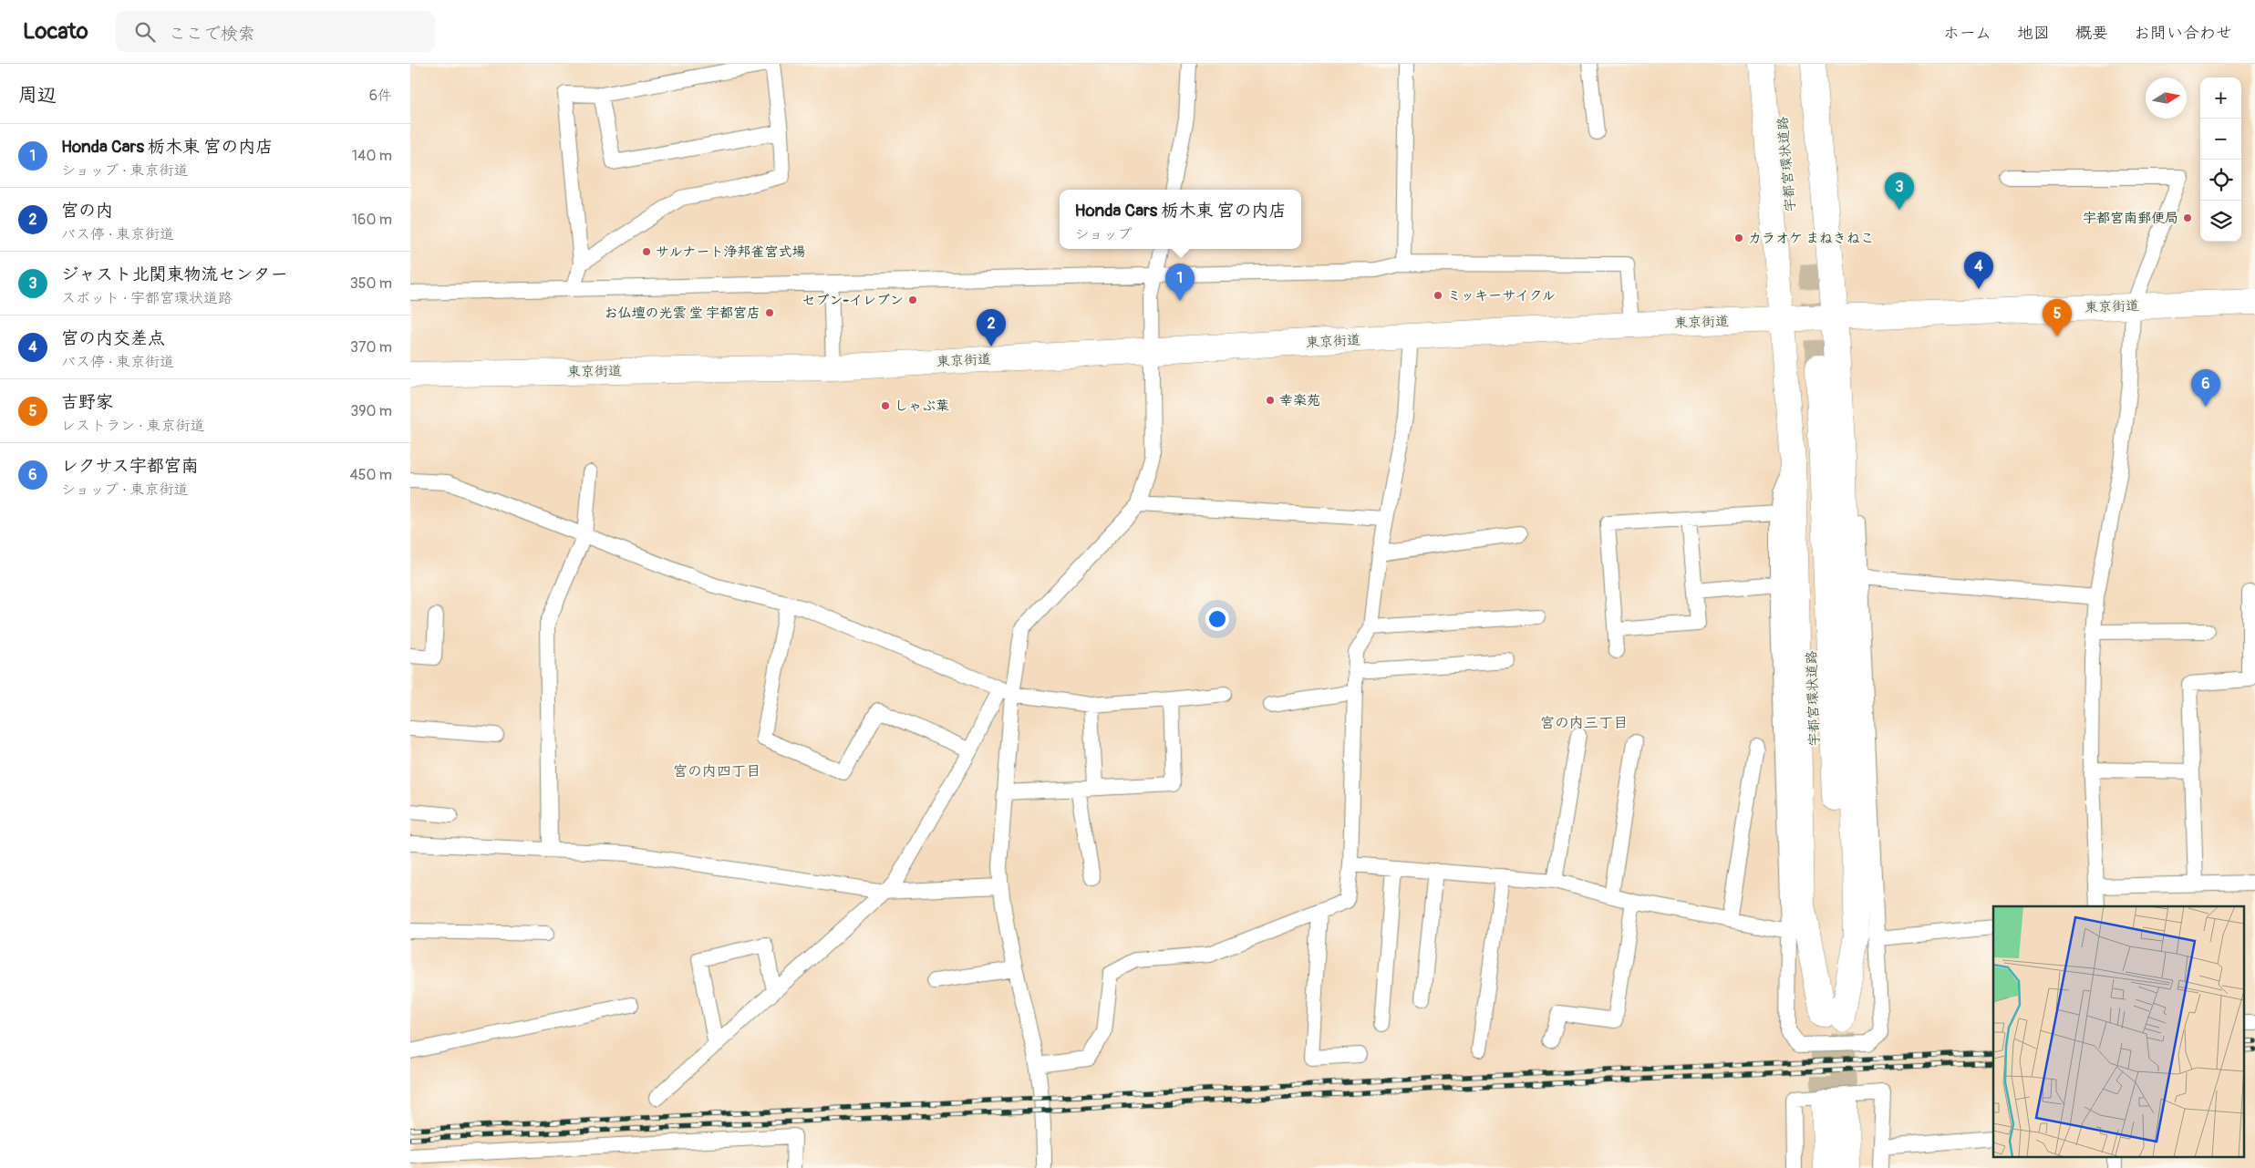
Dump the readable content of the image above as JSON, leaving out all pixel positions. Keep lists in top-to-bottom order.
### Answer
{
  "streets": {
    "highway": ["宇都宮環状道路", "東京街道"]
  },
  "districts": ["宮の内三丁目", "宮の内四丁目"],
  "places": [
    "宇都宮南郵便局",
    "カラオケ まねきねこ",
    "サルナート浄邦雀宮式場",
    "ミッキーサイクル",
    "セブン-イレブン",
    "お仏壇の光雲 堂 宇都宮店",
    "幸楽苑",
    "しゃぶ葉"
  ],
  "north": "right",
  "page": {
    "header": "Locato",
    "search": "ここで検索",
    "nav": [
      "ホーム",
      "地図",
      "概要",
      "お問い合わせ"
    ],
    "heading": ["周辺", "6件"],
    "map_buttons": ["+", "−"],
    "list": [
      {
        "mark": "1",
        "name": "Honda Cars 栃木東 宮の内店",
        "note": "ショップ · 東京街道",
        "value": "140 m"
      },
      {
        "mark": "2",
        "name": "宮の内",
        "note": "バス停 · 東京街道",
        "value": "160 m"
      },
      {
        "mark": "3",
        "name": "ジャスト北関東物流センター",
        "note": "スポット · 宇都宮環状道路",
        "value": "350 m"
      },
      {
        "mark": "4",
        "name": "宮の内交差点",
        "note": "バス停 · 東京街道",
        "value": "370 m"
      },
      {
        "mark": "5",
        "name": "吉野家",
        "note": "レストラン · 東京街道",
        "value": "390 m"
      },
      {
        "mark": "6",
        "name": "レクサス宇都宮南",
        "note": "ショップ · 東京街道",
        "value": "450 m"
      }
    ],
    "pins": [
      "3",
      "4",
      "1",
      "5",
      "2",
      "6"
    ],
    "popup": ["Honda Cars 栃木東 宮の内店", "ショップ"]
  }
}
